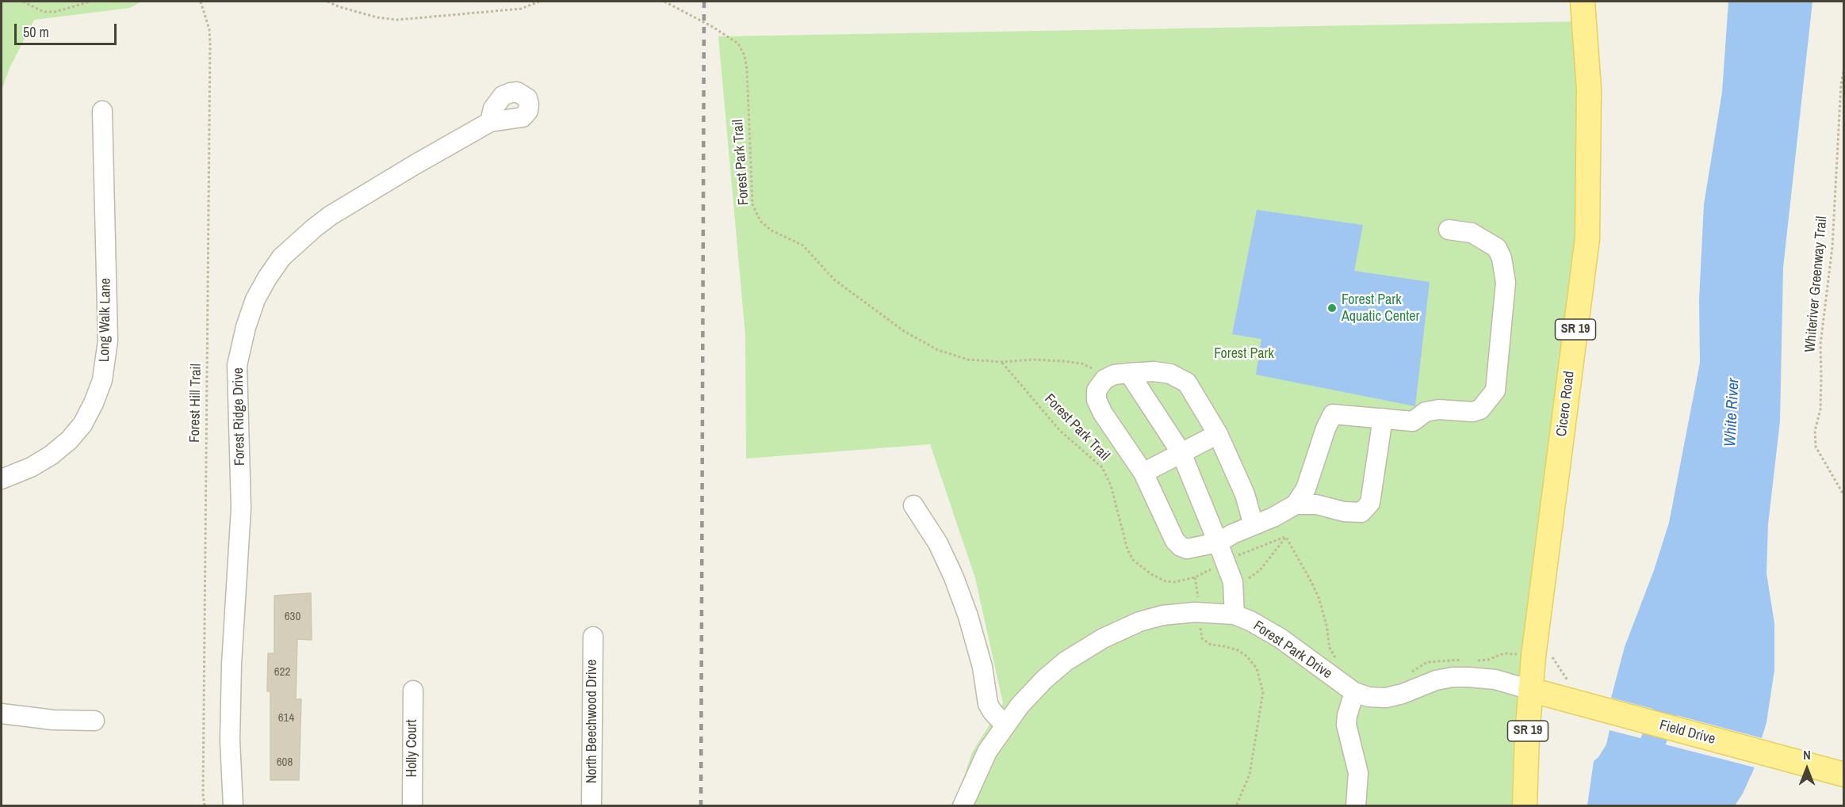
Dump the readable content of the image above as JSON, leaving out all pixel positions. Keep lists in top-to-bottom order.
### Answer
{
  "streets": {
    "main road": ["SR 19", "Cicero Road", "Field Drive"],
    "street": [
      "Long Walk Lane",
      "Forest Ridge Drive",
      "Forest Park Drive",
      "North Beechwood Drive",
      "Holly Court"
    ],
    "path": ["Forest Park Trail", "Whiteriver Greenway Trail", "Forest Hill Trail"]
  },
  "crossings": [
    ["Cicero Road", "Forest Park Drive"],
    ["Cicero Road", "Field Drive"],
    ["Forest Park Drive", "Field Drive"]
  ],
  "water": ["White River"],
  "parks": ["Forest Park"],
  "places": ["Forest Park Aquatic Center"],
  "house_numbers": [
    "630",
    "622",
    "614",
    "608"
  ],
  "scale_bar": "50 m",
  "north": "top"
}
